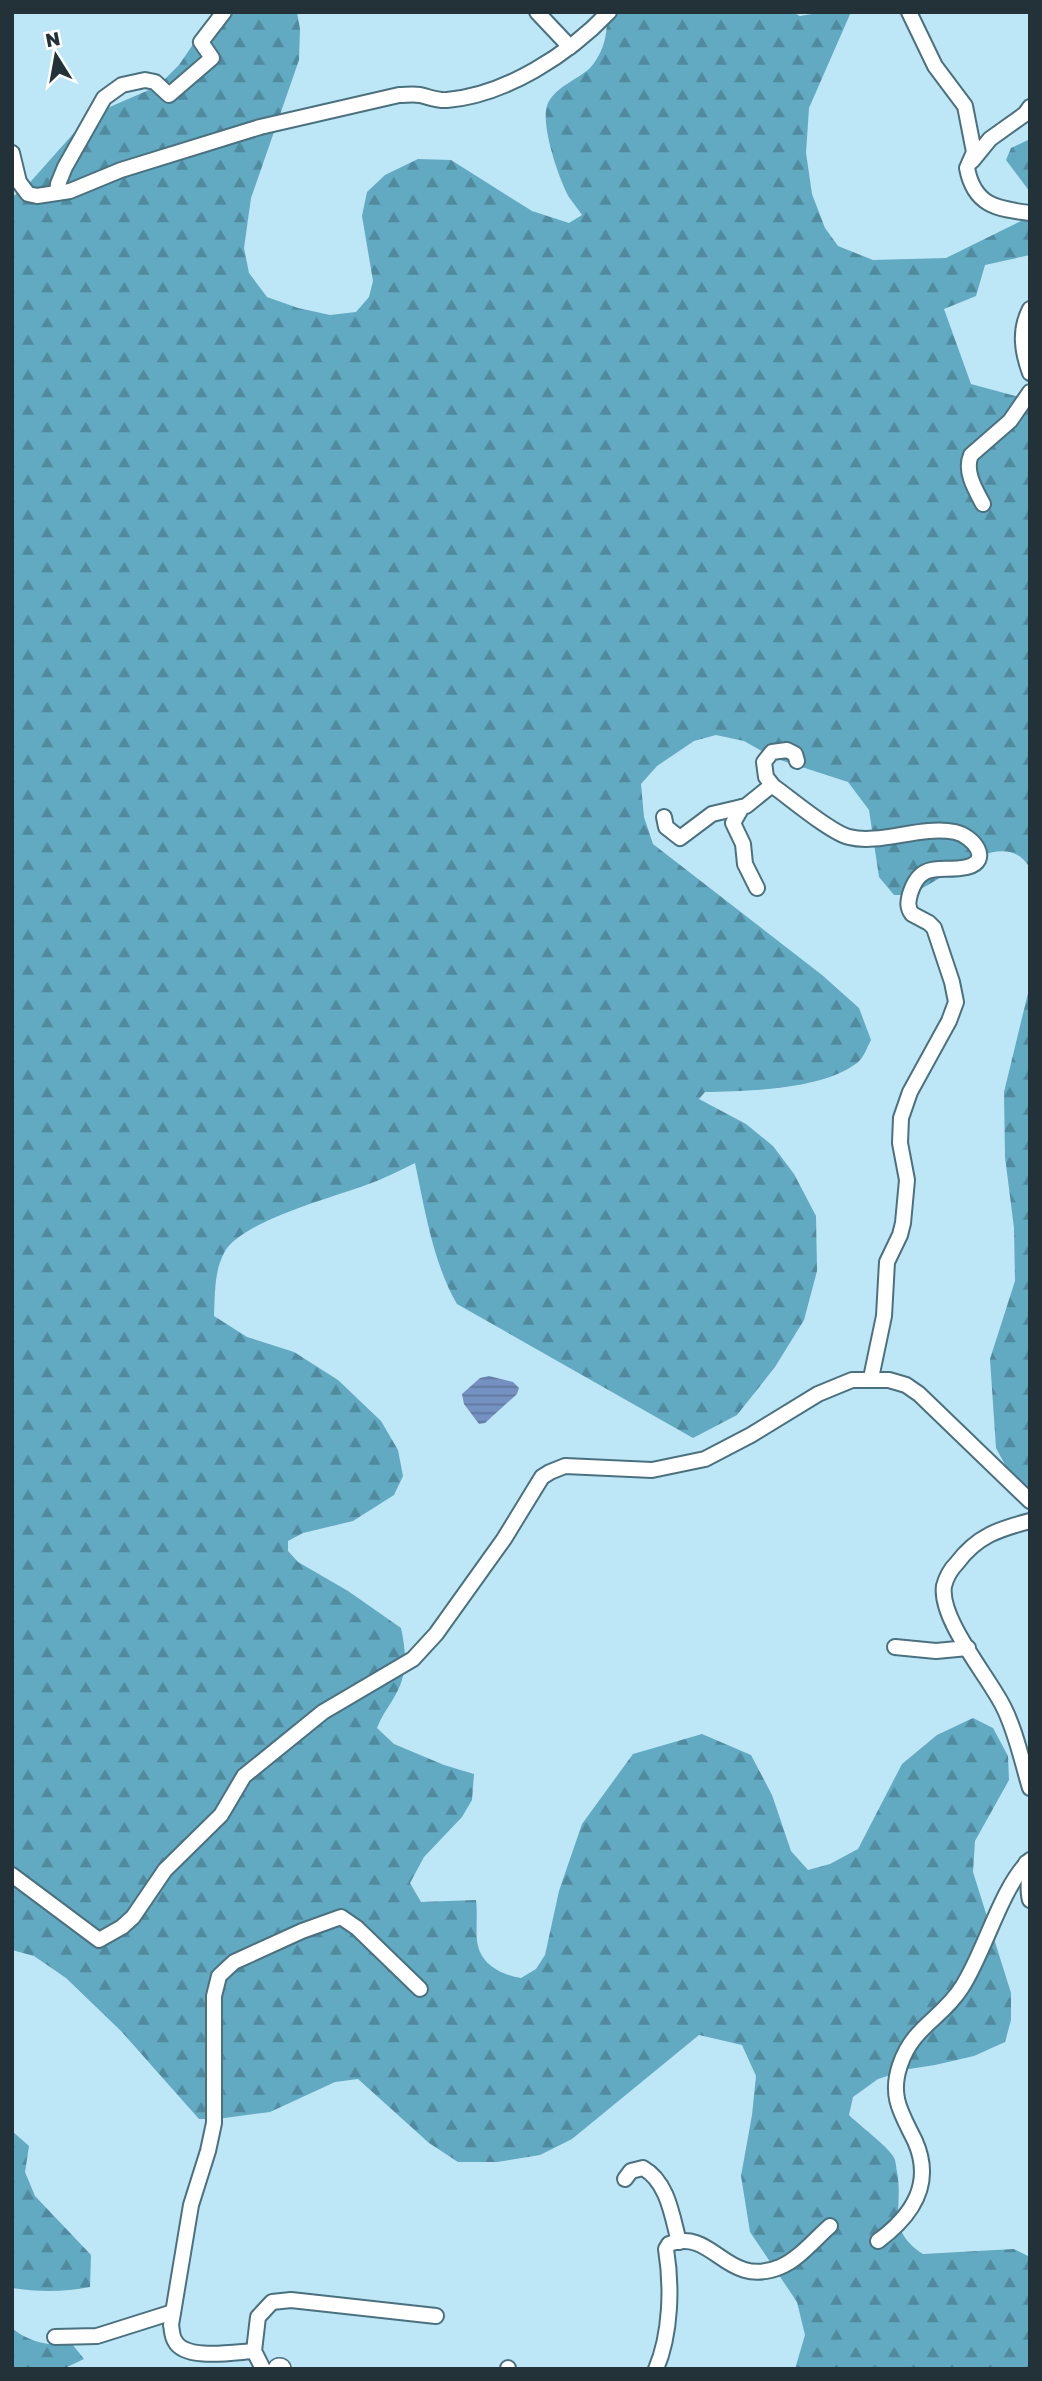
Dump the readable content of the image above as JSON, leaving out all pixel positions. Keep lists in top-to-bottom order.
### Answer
{
  "north": "top"
}
